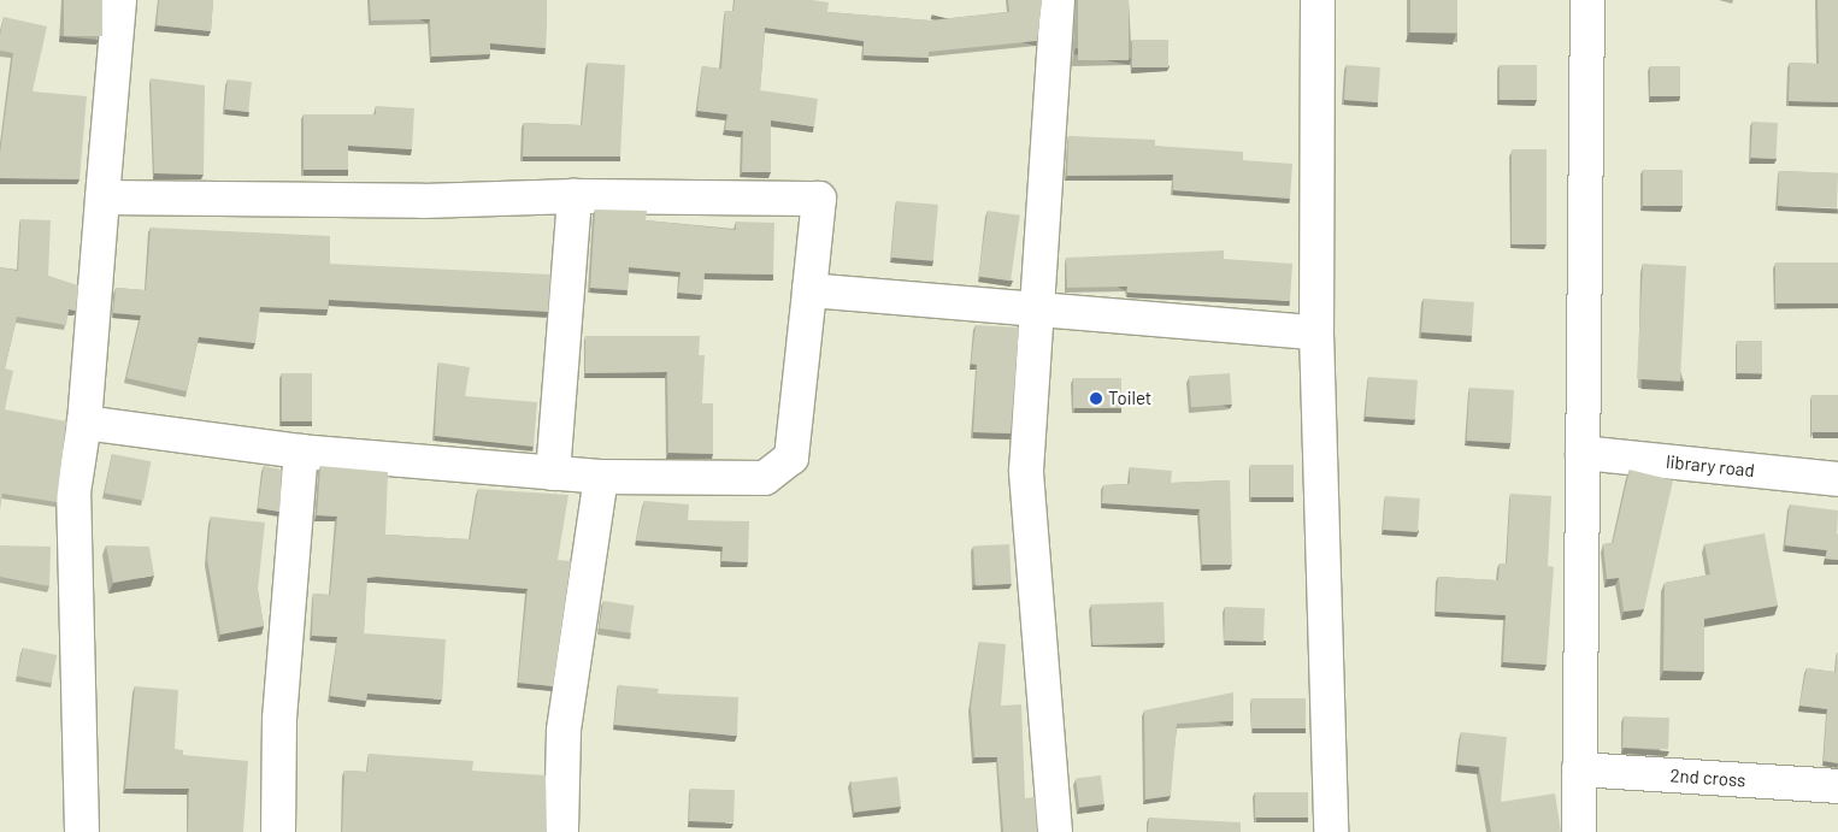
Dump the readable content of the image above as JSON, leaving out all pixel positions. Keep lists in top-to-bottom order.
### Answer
{
  "streets": {
    "street": ["library road", "2nd cross"]
  },
  "places": ["Toilet"]
}
